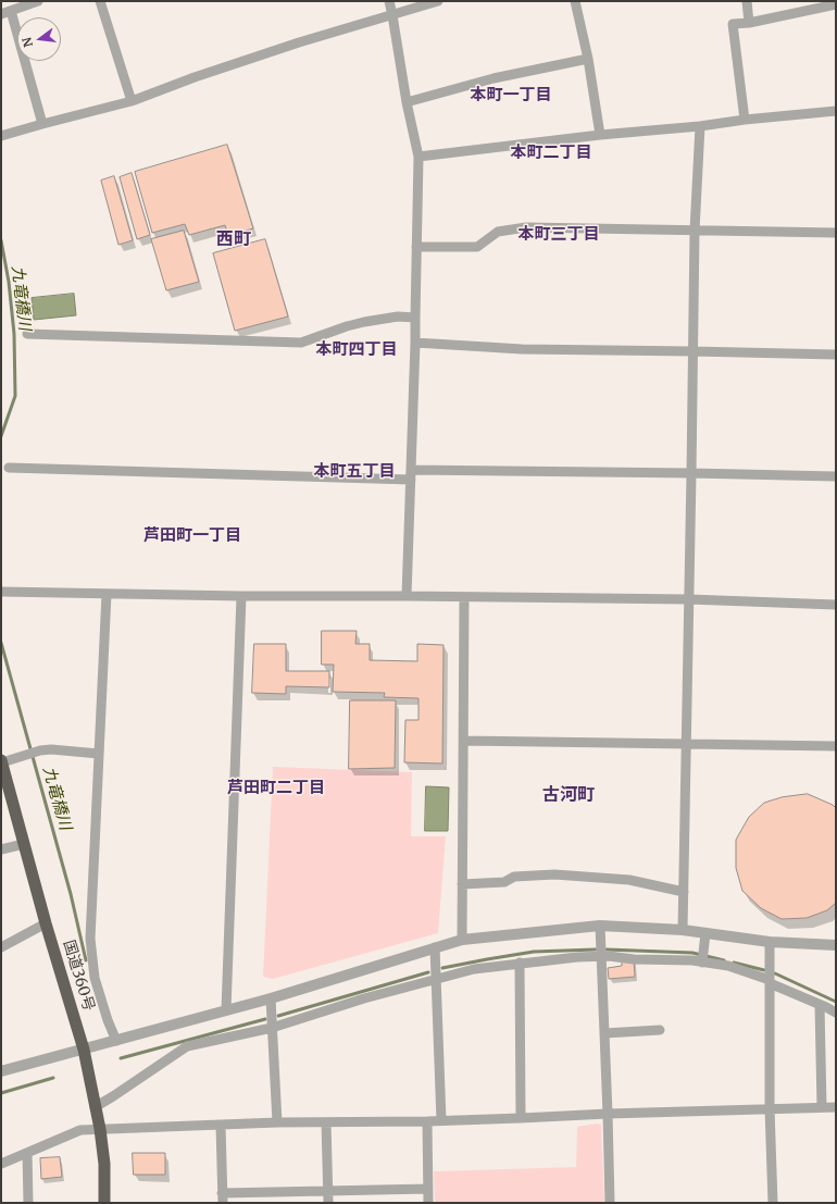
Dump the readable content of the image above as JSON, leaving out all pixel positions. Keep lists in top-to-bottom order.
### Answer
{
  "streets": {
    "highway": ["国道360号"]
  },
  "districts": [
    "本町一丁目",
    "本町二丁目",
    "本町三丁目",
    "西町",
    "本町四丁目",
    "本町五丁目",
    "芦田町一丁目",
    "芦田町二丁目",
    "古河町"
  ],
  "water": ["九竜橋川"],
  "north": "left"
}
